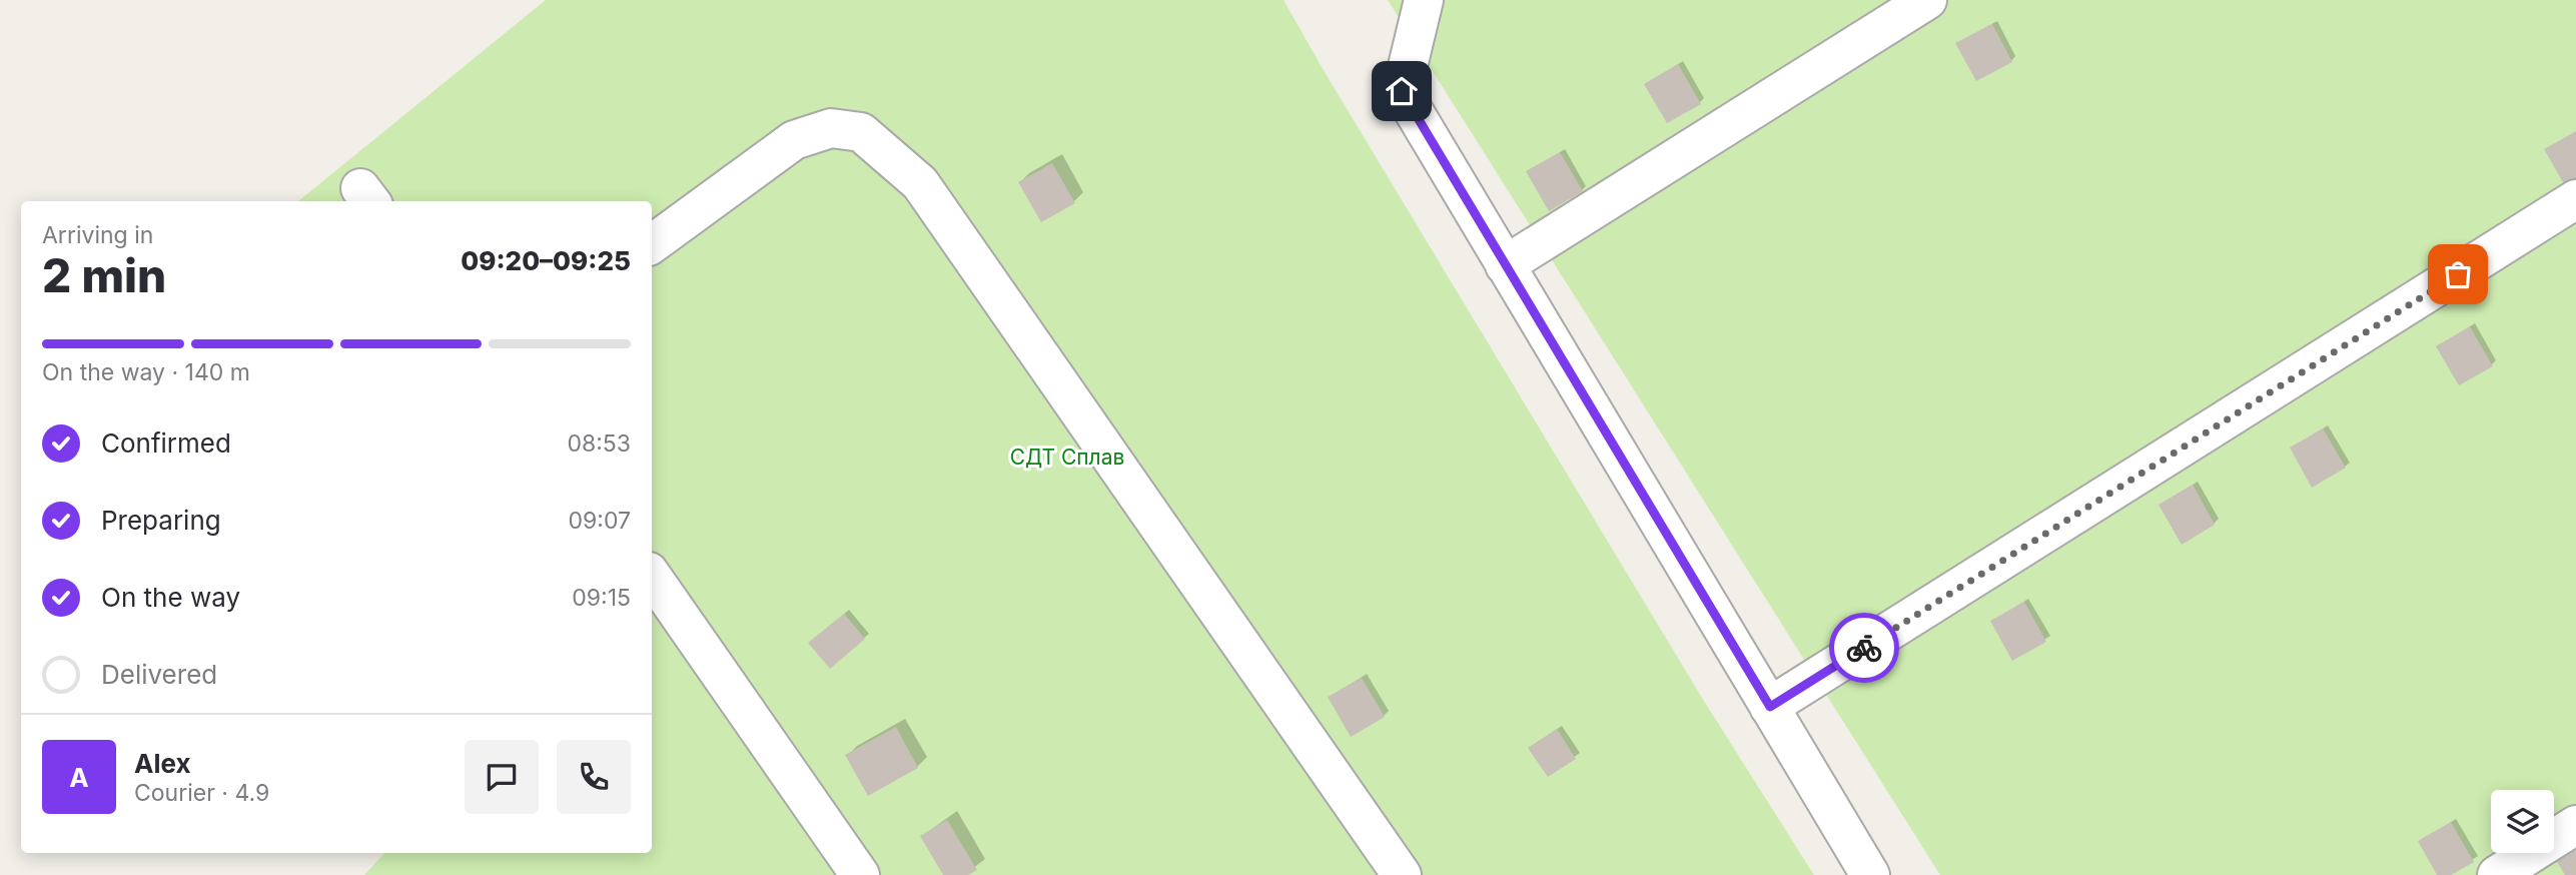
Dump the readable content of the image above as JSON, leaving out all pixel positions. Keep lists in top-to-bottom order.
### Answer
{
  "parks": ["СДТ Сплав"],
  "page": {
    "heading": ["2 min", "Arriving in", "09:20–09:25"],
    "panel": ["Alex", "Courier · 4.9"],
    "bar": "On the way · 140 m",
    "list": [
      ["Confirmed", "08:53"],
      ["Preparing", "09:07"],
      ["On the way", "09:15"],
      "Delivered"
    ],
    "round": "A"
  }
}
